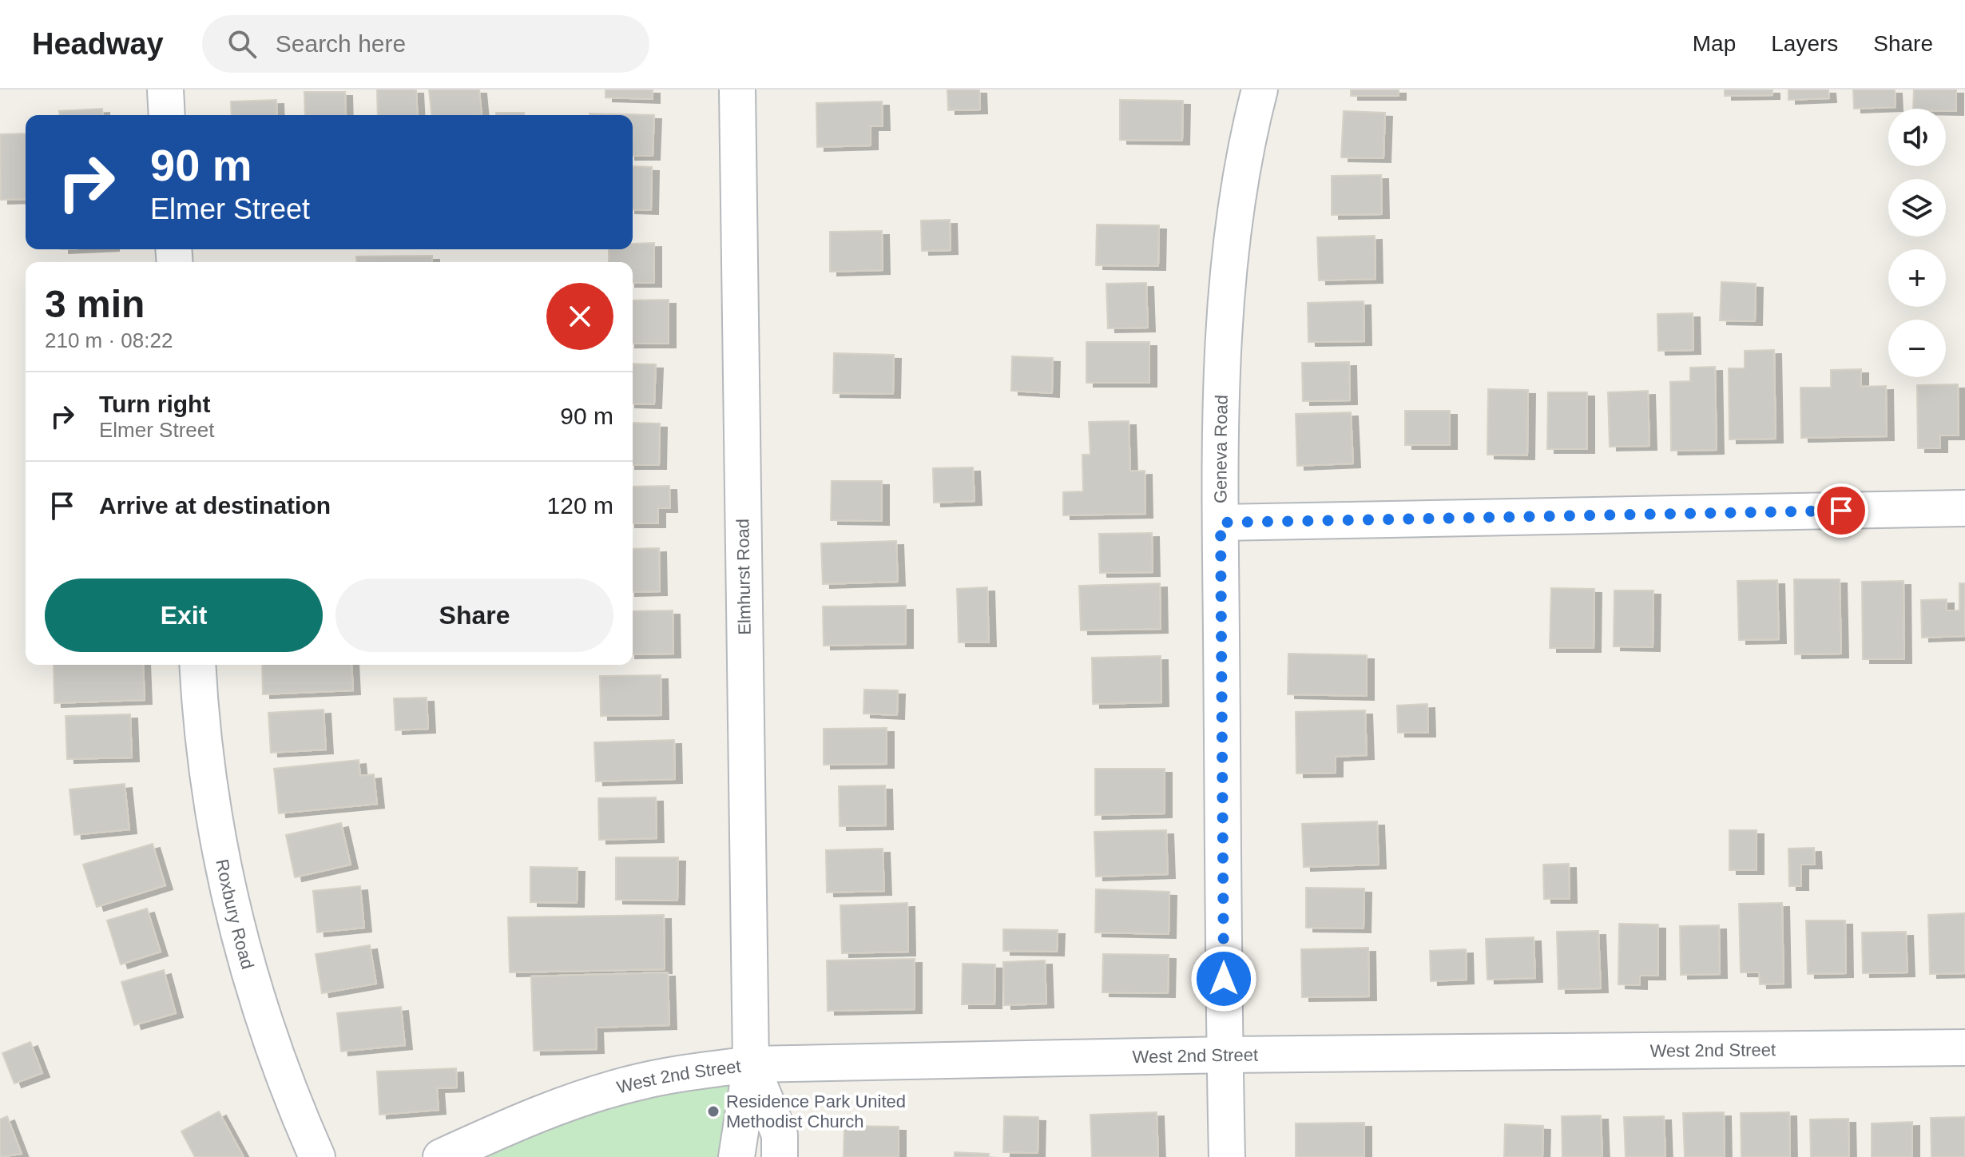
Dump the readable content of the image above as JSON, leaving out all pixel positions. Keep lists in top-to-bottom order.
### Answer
{
  "streets": {
    "street": [
      "Geneva Road",
      "Elmhurst Road",
      "Roxbury Road",
      "West 2nd Street"
    ]
  },
  "crossings": [
    ["Geneva Road", "West 2nd Street"],
    ["Elmhurst Road", "West 2nd Street"]
  ],
  "places": ["Residence Park United Methodist Church"],
  "page": {
    "header": "Headway",
    "search": "Search here",
    "nav": ["Map", "Layers", "Share"],
    "map_buttons": ["+", "−"],
    "turn": ["90 m", "Elmer Street"],
    "heading": ["3 min", "210 m · 08:22"],
    "list": [
      {
        "name": "Turn right",
        "note": "Elmer Street",
        "value": "90 m"
      },
      {
        "name": "Arrive at destination",
        "value": "120 m"
      }
    ],
    "buttons": ["Exit", "Share"]
  }
}
